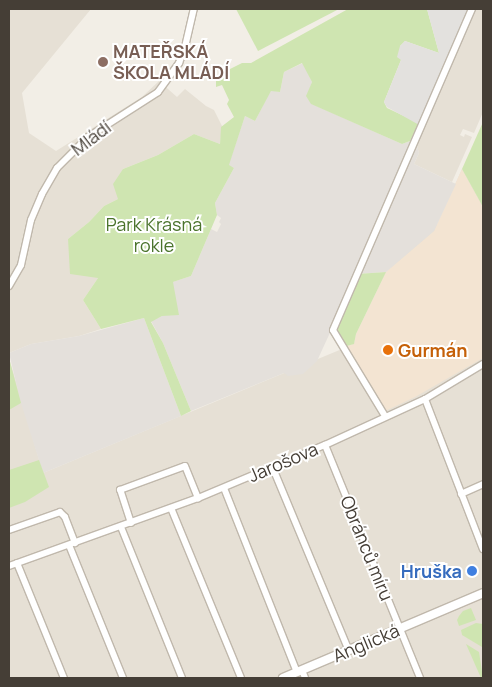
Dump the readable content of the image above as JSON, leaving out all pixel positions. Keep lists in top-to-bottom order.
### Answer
{
  "streets": {
    "street": [
      "Mládí",
      "Jarošova",
      "Obránců míru",
      "Anglická"
    ]
  },
  "crossings": [
    ["Jarošova", "Obránců míru"],
    ["Obránců míru", "Anglická"]
  ],
  "parks": ["Park Krásná rokle"],
  "places": ["MATEŘSKÁ ŠKOLA MLÁDÍ", "Gurmán", "Hruška"]
}
